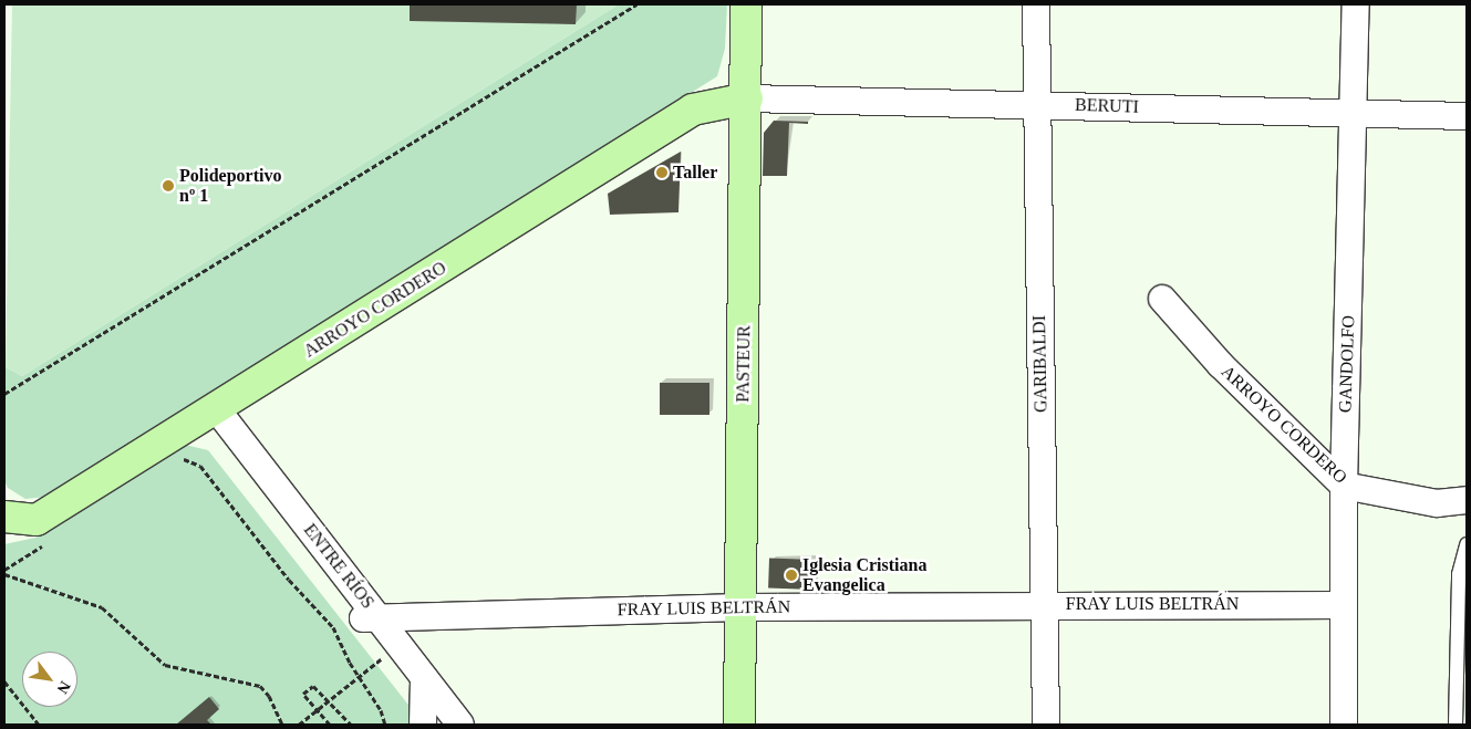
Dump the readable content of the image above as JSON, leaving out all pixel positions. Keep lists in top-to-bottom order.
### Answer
{
  "streets": {
    "street": [
      "BERUTI",
      "ARROYO CORDERO",
      "PASTEUR",
      "GARIBALDI",
      "GANDOLFO",
      "ENTRE RÍOS",
      "FRAY LUIS BELTRÁN"
    ]
  },
  "crossings": [
    ["BERUTI", "ARROYO CORDERO"],
    ["BERUTI", "PASTEUR"],
    ["BERUTI", "GARIBALDI"],
    ["BERUTI", "GANDOLFO"],
    ["ARROYO CORDERO", "PASTEUR"],
    ["ARROYO CORDERO", "GANDOLFO"],
    ["ARROYO CORDERO", "ENTRE RÍOS"],
    ["PASTEUR", "FRAY LUIS BELTRÁN"],
    ["GARIBALDI", "FRAY LUIS BELTRÁN"],
    ["GANDOLFO", "FRAY LUIS BELTRÁN"],
    ["ENTRE RÍOS", "FRAY LUIS BELTRÁN"]
  ],
  "places": ["Taller", "Polideportivo nº 1", "Iglesia Cristiana Evangelica"],
  "north": "bottom right"
}
